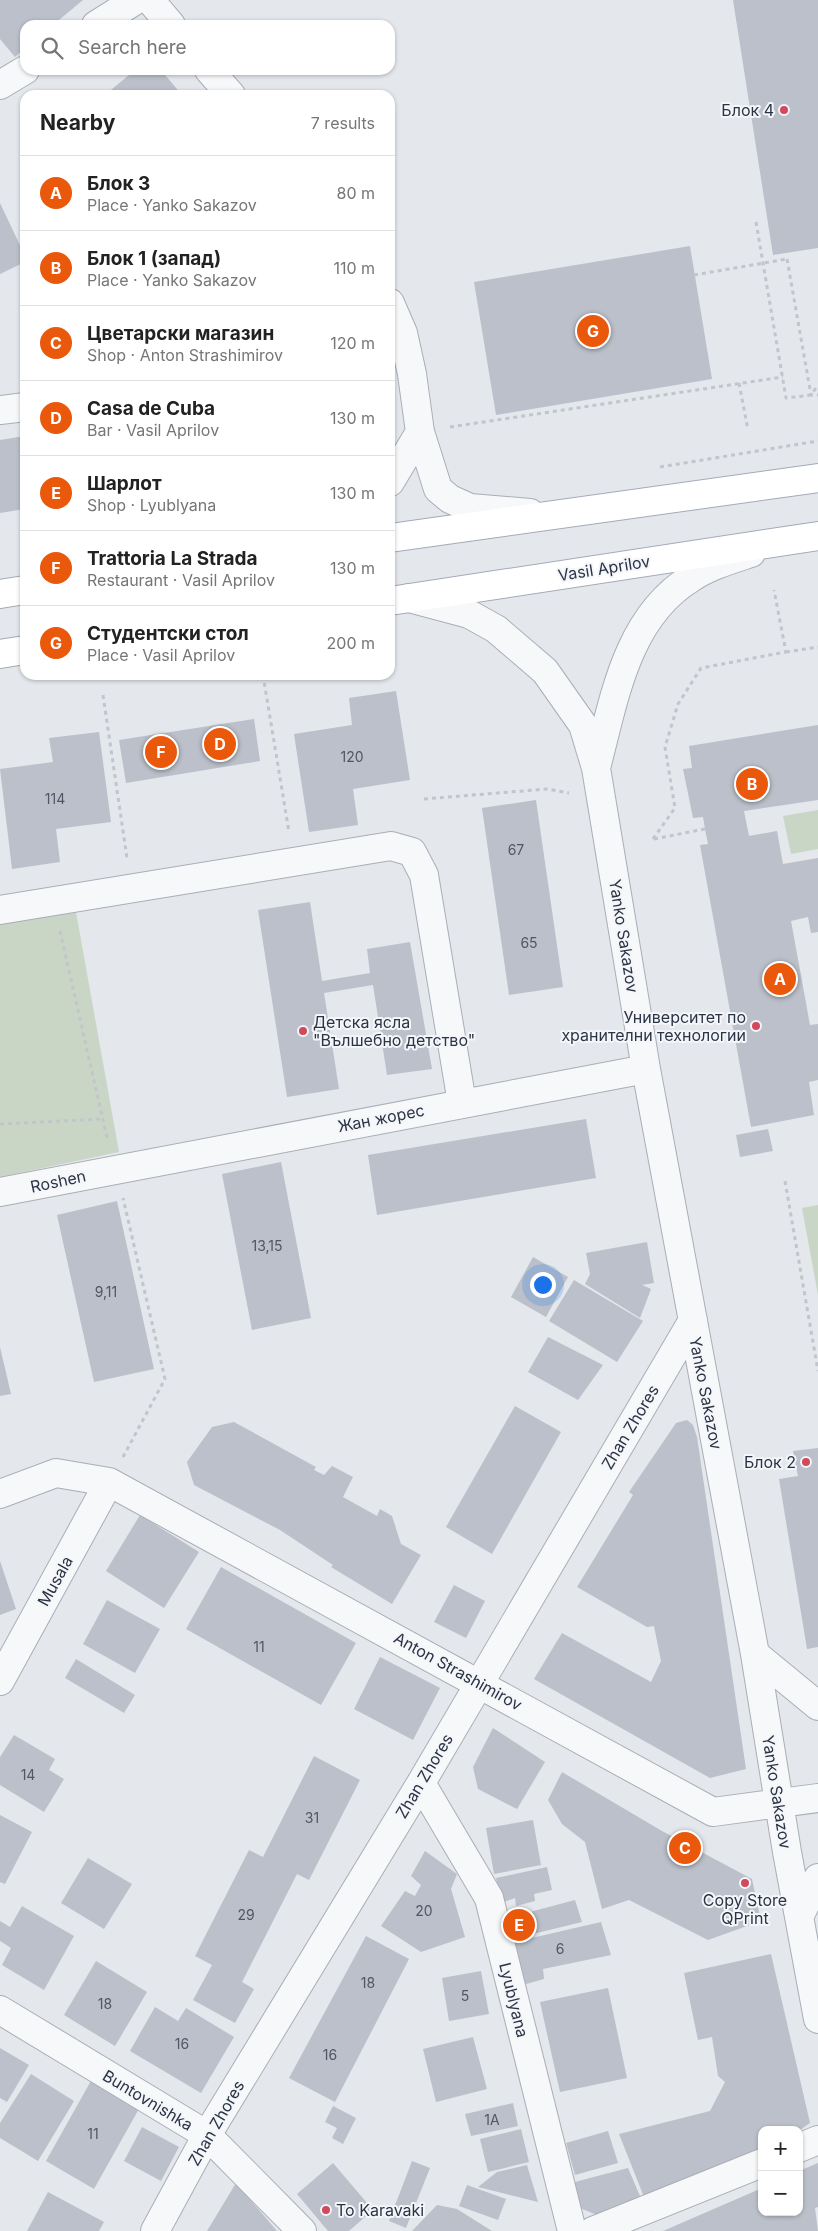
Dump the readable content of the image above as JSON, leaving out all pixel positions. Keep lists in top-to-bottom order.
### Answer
{
  "streets": {
    "main road": ["Vasil Aprilov"],
    "street": [
      "Yanko Sakazov",
      "Жан жорес",
      "Roshen",
      "Zhan Zhores",
      "Musala",
      "Anton Strashimirov",
      "Lyublyana",
      "Buntovnishka"
    ]
  },
  "crossings": [
    ["Vasil Aprilov", "Yanko Sakazov"],
    ["Yanko Sakazov", "Жан жорес"],
    ["Yanko Sakazov", "Zhan Zhores"],
    ["Yanko Sakazov", "Anton Strashimirov"],
    ["Жан жорес", "Roshen"],
    ["Zhan Zhores", "Anton Strashimirov"],
    ["Zhan Zhores", "Lyublyana"],
    ["Zhan Zhores", "Buntovnishka"],
    ["Musala", "Anton Strashimirov"]
  ],
  "places": [
    "Блок 4",
    "Университет по хранителни технологии",
    "Детска ясла \"Вълшебно детство\"",
    "Блок 2",
    "Copy Store QPrint",
    "To Karavaki"
  ],
  "house_numbers": [
    "120",
    "114",
    "67",
    "65",
    "13,15",
    "9,11",
    "11",
    "14",
    "31",
    "20",
    "29",
    "6",
    "18",
    "5",
    "18",
    "16",
    "16",
    "1A",
    "11"
  ],
  "page": {
    "search": "Search here",
    "heading": ["Nearby", "7 results"],
    "list": [
      {
        "mark": "A",
        "name": "Блок 3",
        "note": "Place · Yanko Sakazov",
        "value": "80 m"
      },
      {
        "mark": "B",
        "name": "Блок 1 (запад)",
        "note": "Place · Yanko Sakazov",
        "value": "110 m"
      },
      {
        "mark": "C",
        "name": "Цветарски магазин",
        "note": "Shop · Anton Strashimirov",
        "value": "120 m"
      },
      {
        "mark": "D",
        "name": "Casa de Cuba",
        "note": "Bar · Vasil Aprilov",
        "value": "130 m"
      },
      {
        "mark": "E",
        "name": "Шарлот",
        "note": "Shop · Lyublyana",
        "value": "130 m"
      },
      {
        "mark": "F",
        "name": "Trattoria La Strada",
        "note": "Restaurant · Vasil Aprilov",
        "value": "130 m"
      },
      {
        "mark": "G",
        "name": "Студентски стол",
        "note": "Place · Vasil Aprilov",
        "value": "200 m"
      }
    ],
    "pins": [
      "G",
      "D",
      "F",
      "B",
      "A",
      "C",
      "E"
    ],
    "map_buttons": ["+", "−"]
  }
}
